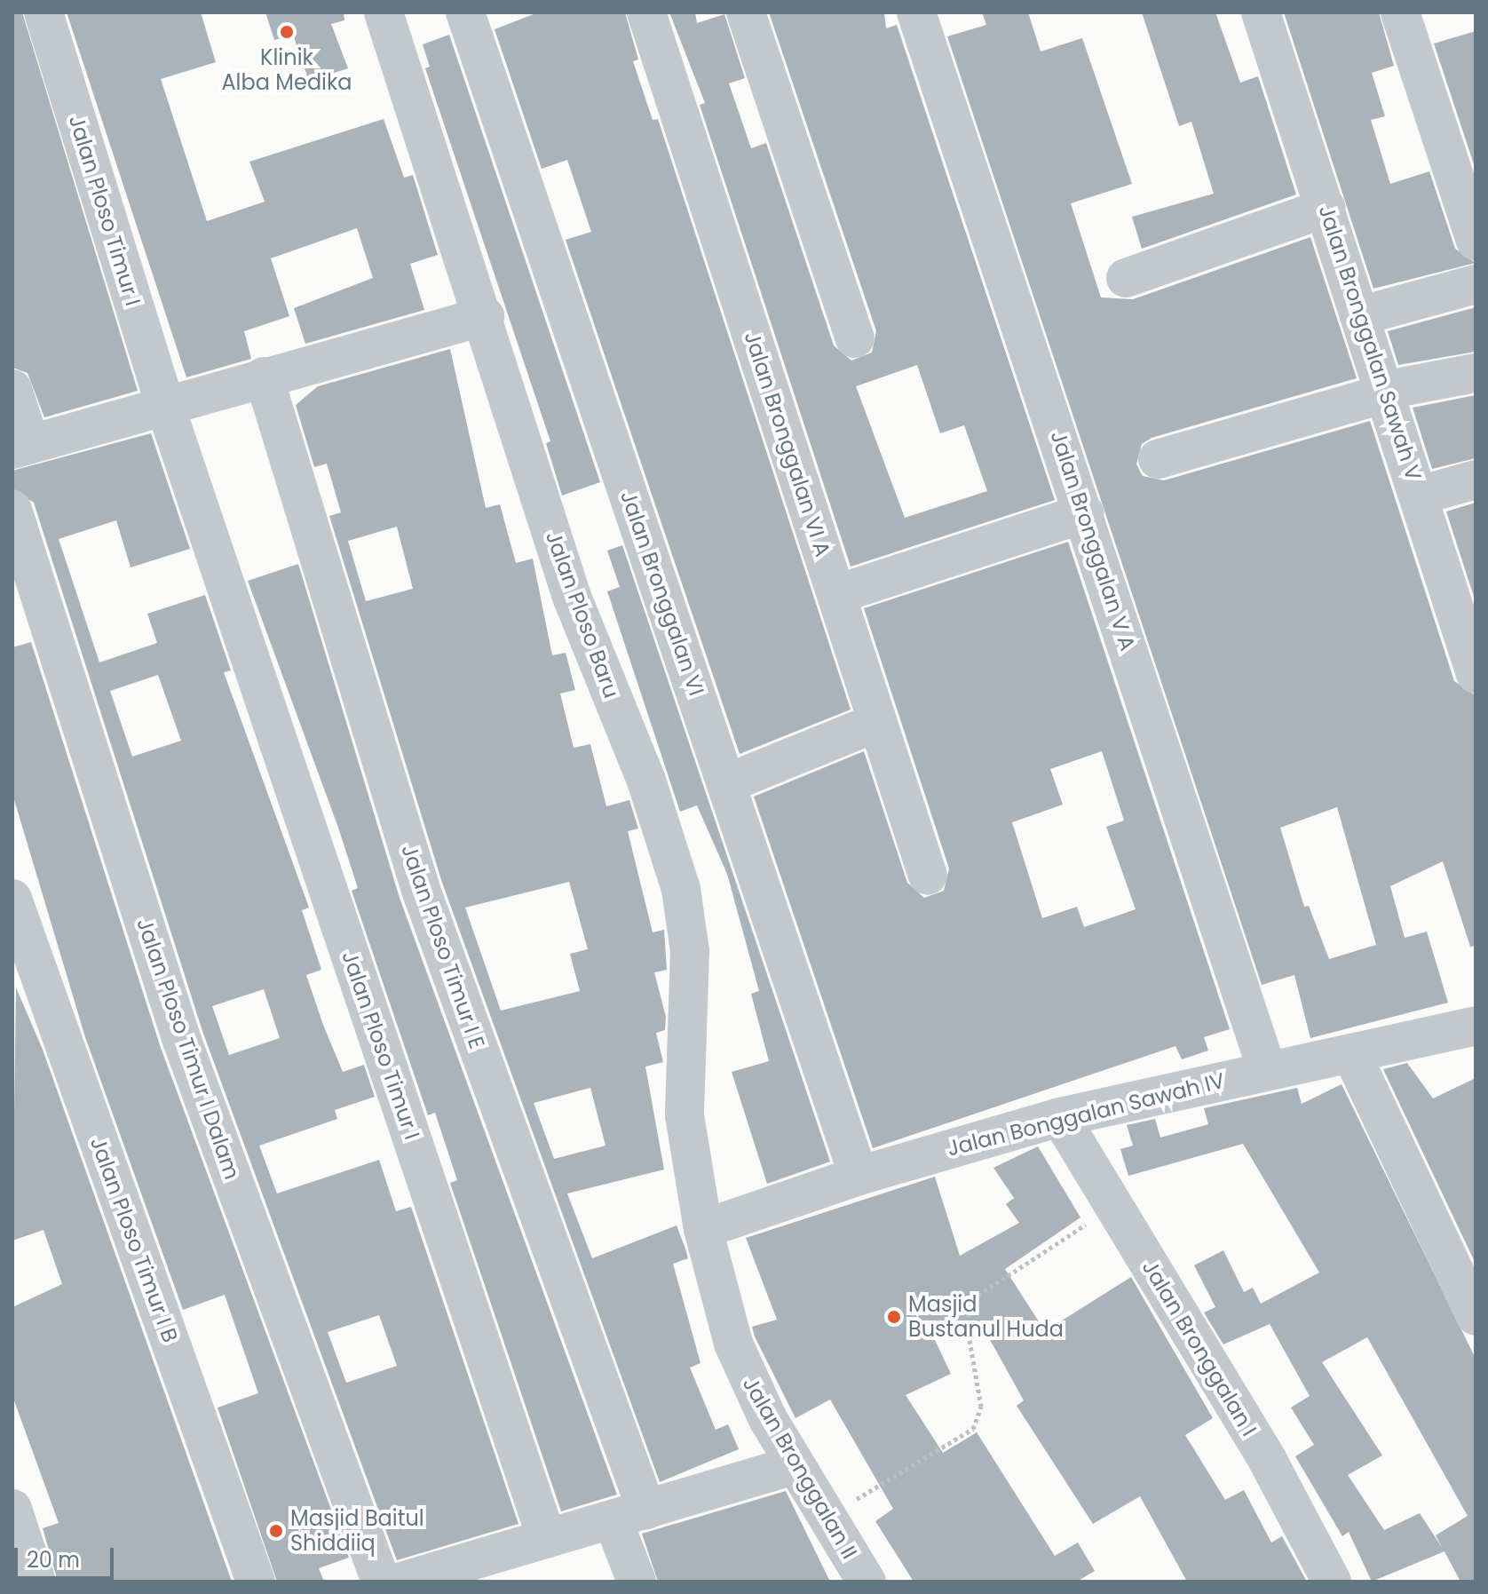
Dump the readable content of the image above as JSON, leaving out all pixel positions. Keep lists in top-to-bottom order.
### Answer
{
  "streets": {
    "street": [
      "Jalan Ploso Timur I",
      "Jalan Bronggalan Sawah V",
      "Jalan Bronggalan VI A",
      "Jalan Bronggalan V A",
      "Jalan Bronggalan VI",
      "Jalan Ploso Baru",
      "Jalan Ploso Timur I E",
      "Jalan Ploso Timur I Dalam",
      "Jalan Bonggalan Sawah IV",
      "Jalan Ploso Timur I B",
      "Jalan Bronggalan I",
      "Jalan Bronggalan II"
    ]
  },
  "crossings": [
    ["Jalan Bronggalan V A", "Jalan Bonggalan Sawah IV"],
    ["Jalan Bronggalan VI", "Jalan Bonggalan Sawah IV"],
    ["Jalan Ploso Baru", "Jalan Bonggalan Sawah IV"],
    ["Jalan Ploso Baru", "Jalan Bronggalan II"],
    ["Jalan Bonggalan Sawah IV", "Jalan Bronggalan I"],
    ["Jalan Bonggalan Sawah IV", "Jalan Bronggalan II"]
  ],
  "places": ["Klinik Alba Medika", "Masjid Bustanul Huda", "Masjid Baitul Shiddiiq"],
  "scale_bar": "20 m"
}
